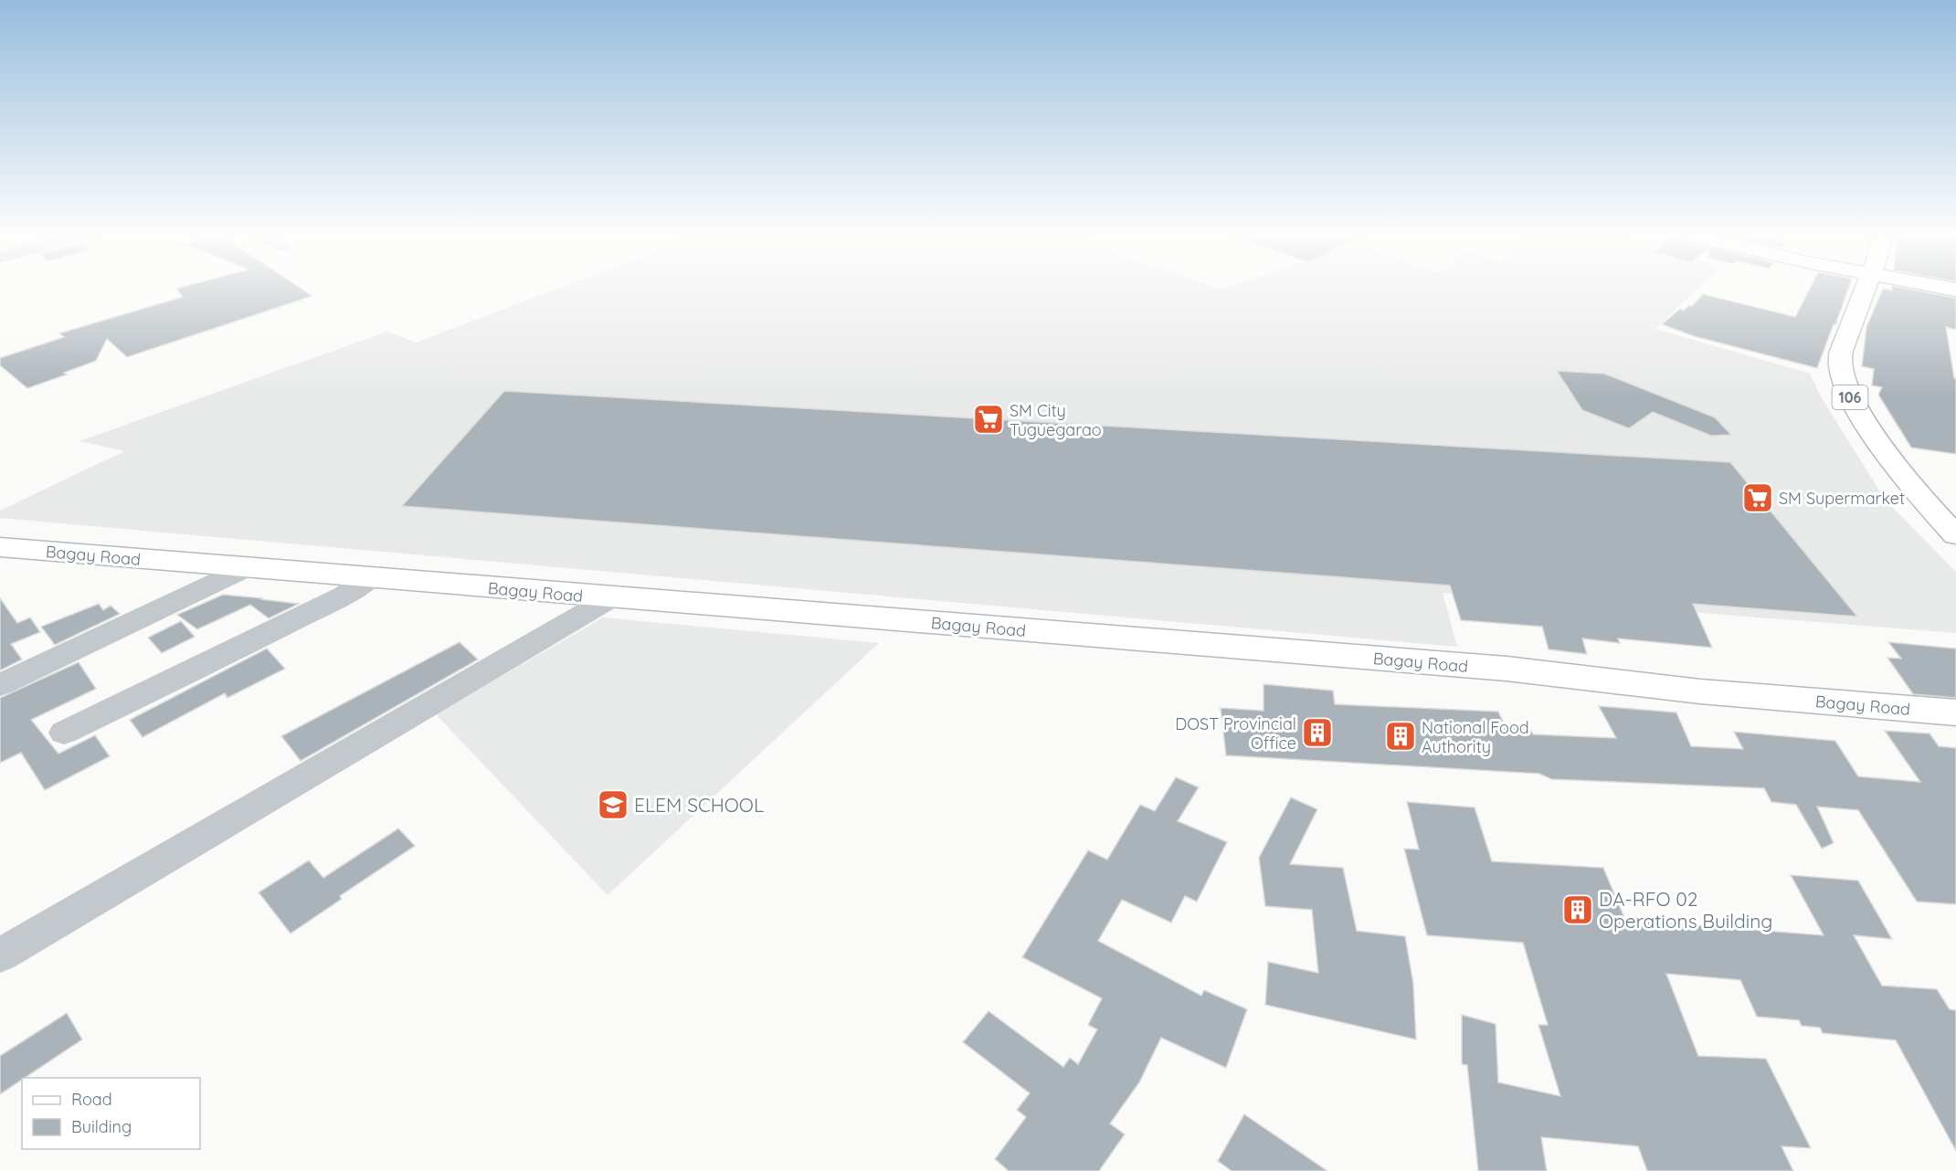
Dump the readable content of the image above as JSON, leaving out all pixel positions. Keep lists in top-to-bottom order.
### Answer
{
  "streets": {
    "main road": ["106", "Bagay Road"]
  },
  "places": {
    "supermarket": ["SM City Tuguegarao", "SM Supermarket"],
    "building": ["DOST Provincial Office", "National Food Authority", "DA-RFO 02 Operations Building"],
    "school or university": ["ELEM SCHOOL"]
  },
  "legend": ["Road", "Building"]
}
